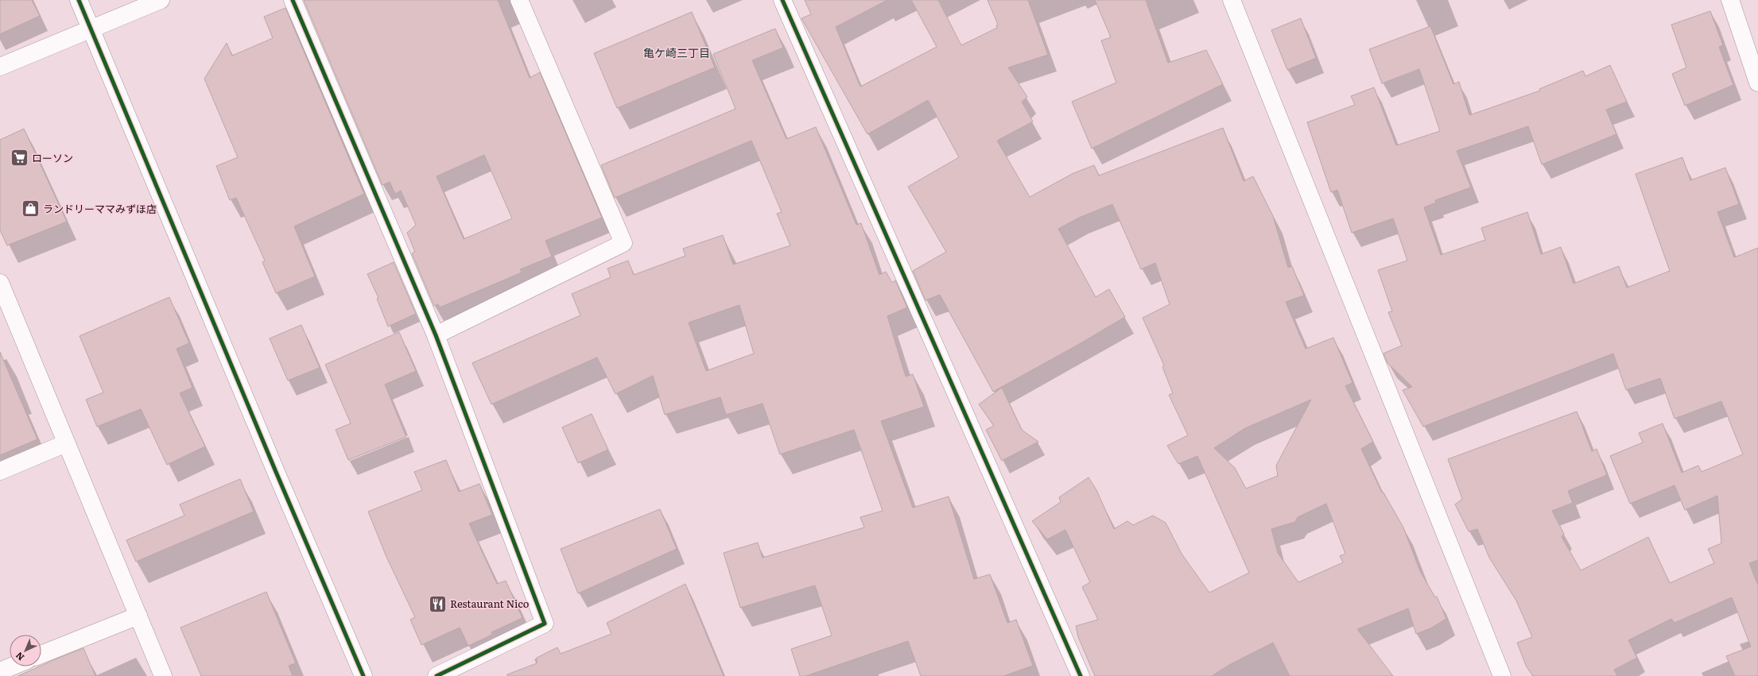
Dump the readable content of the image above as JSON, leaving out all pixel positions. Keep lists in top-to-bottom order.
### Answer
{
  "districts": ["亀ケ崎三丁目"],
  "places": {
    "supermarket": ["ローソン"],
    "shop": ["ランドリーママみずほ店"],
    "restaurant": ["Restaurant Nico"]
  },
  "north": "bottom left"
}
